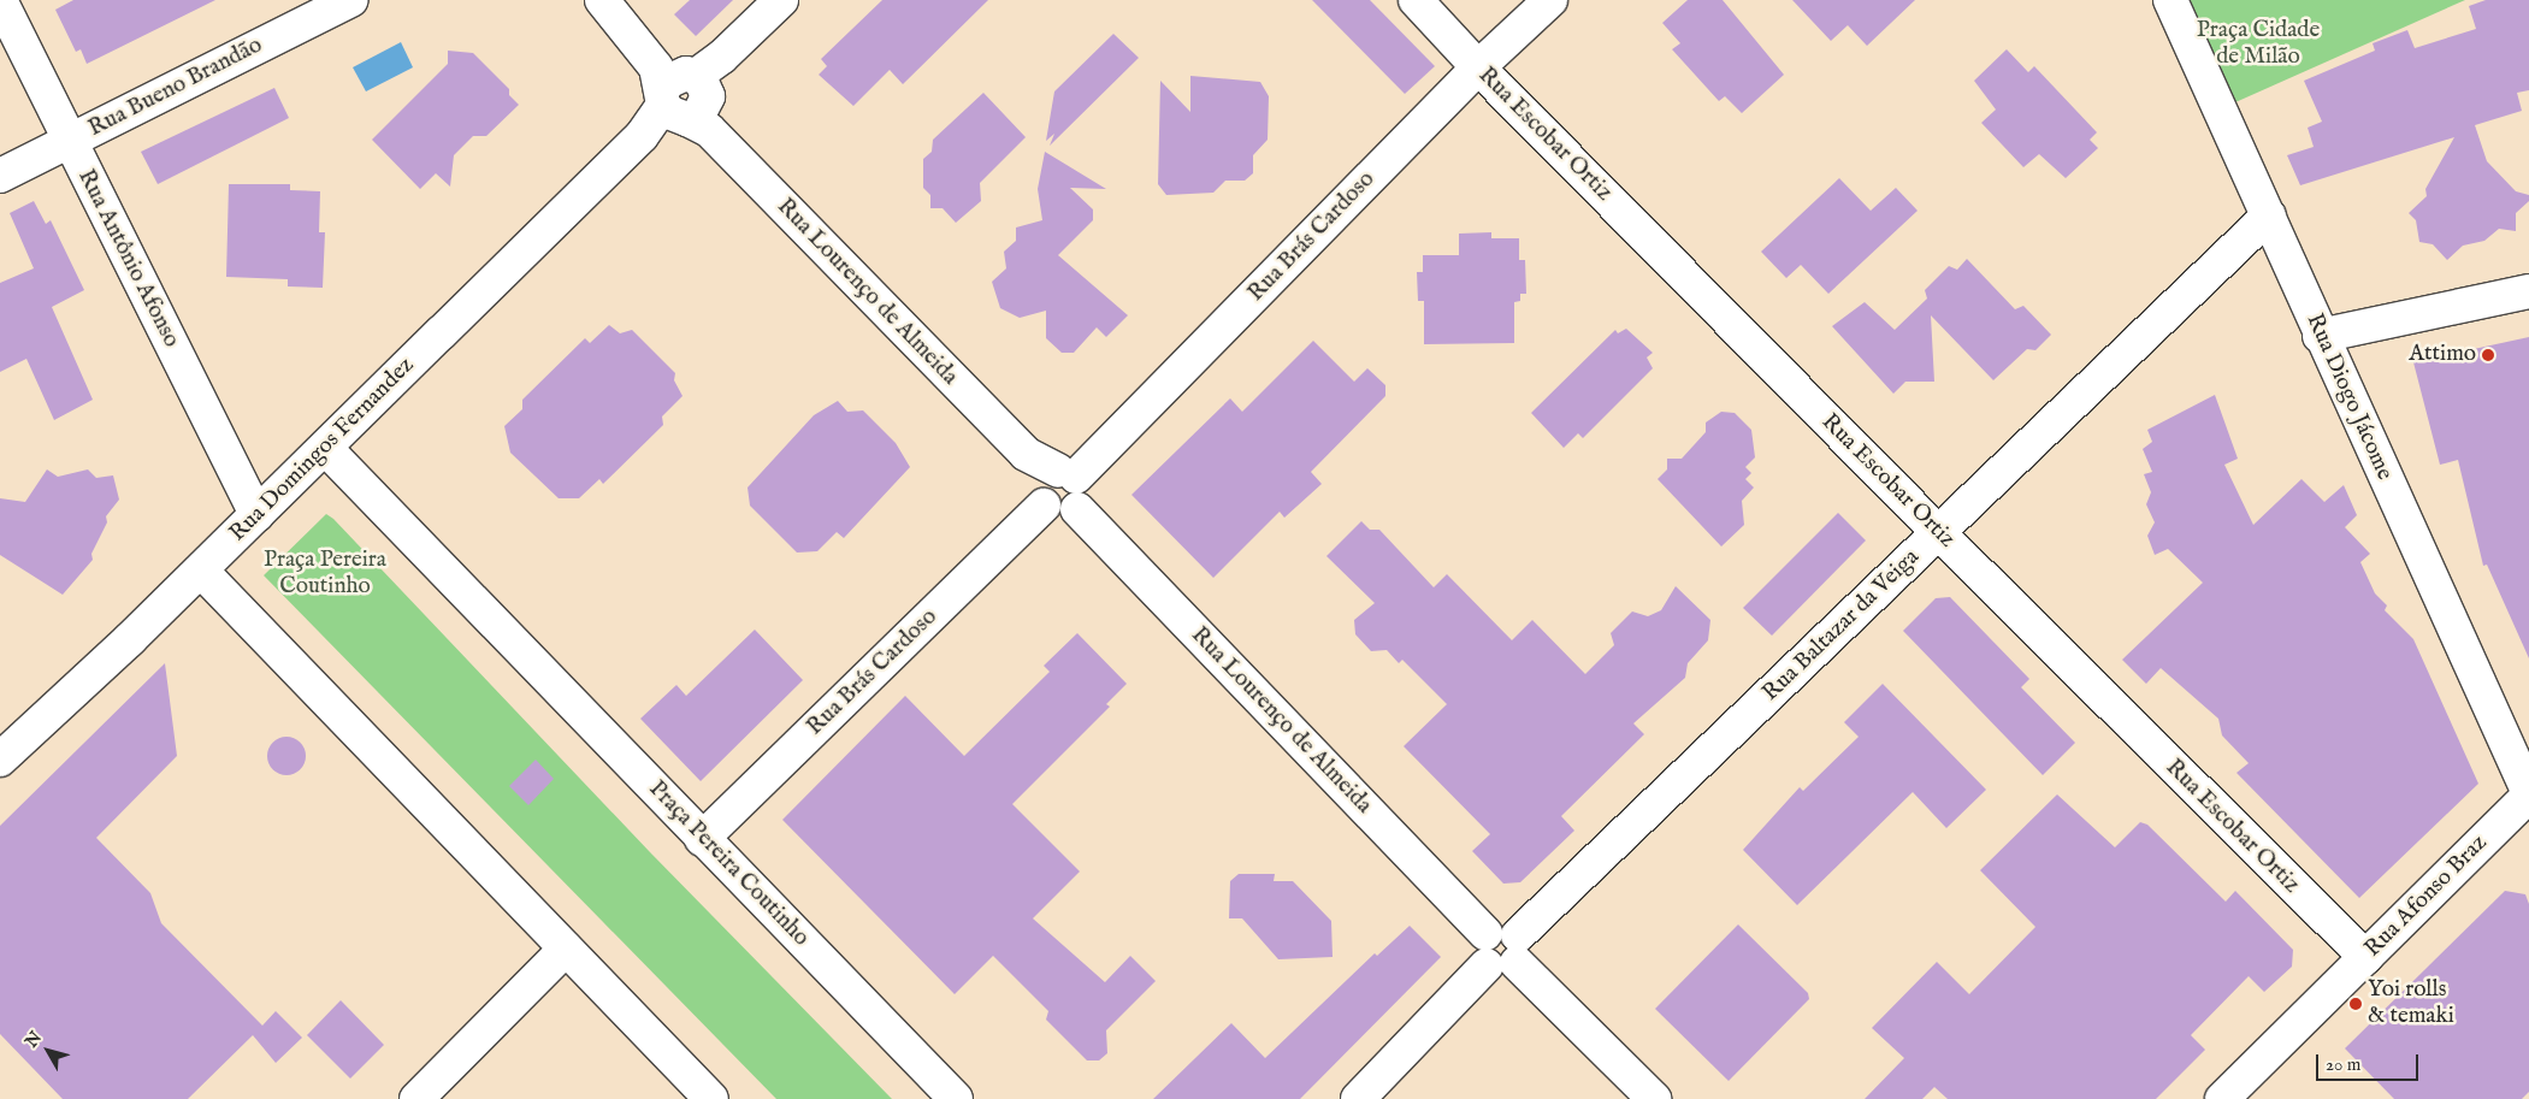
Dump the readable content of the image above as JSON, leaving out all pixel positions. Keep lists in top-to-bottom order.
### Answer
{
  "streets": {
    "street": [
      "Rua Bueno Brandão",
      "Rua Escobar Ortiz",
      "Rua Brás Cardoso",
      "Rua Antônio Afonso",
      "Rua Lourenço de Almeida",
      "Rua Diogo Jácome",
      "Rua Domingos Fernandez",
      "Rua Baltazar da Veiga",
      "Praça Pereira Coutinho",
      "Rua Afonso Braz"
    ]
  },
  "crossings": [
    ["Rua Bueno Brandão", "Rua Antônio Afonso"],
    ["Rua Escobar Ortiz", "Rua Brás Cardoso"],
    ["Rua Escobar Ortiz", "Rua Baltazar da Veiga"],
    ["Rua Escobar Ortiz", "Rua Afonso Braz"],
    ["Rua Brás Cardoso", "Rua Lourenço de Almeida"],
    ["Rua Brás Cardoso", "Praça Pereira Coutinho"],
    ["Rua Antônio Afonso", "Rua Domingos Fernandez"],
    ["Rua Lourenço de Almeida", "Rua Domingos Fernandez"],
    ["Rua Lourenço de Almeida", "Rua Baltazar da Veiga"],
    ["Rua Diogo Jácome", "Rua Baltazar da Veiga"],
    ["Rua Diogo Jácome", "Rua Afonso Braz"],
    ["Rua Domingos Fernandez", "Praça Pereira Coutinho"]
  ],
  "parks": ["Praça Cidade de Milão", "Praça Pereira Coutinho"],
  "places": ["Attimo", "Yoi rolls & temaki"],
  "scale_bar": "20 m",
  "north": "top left"
}
